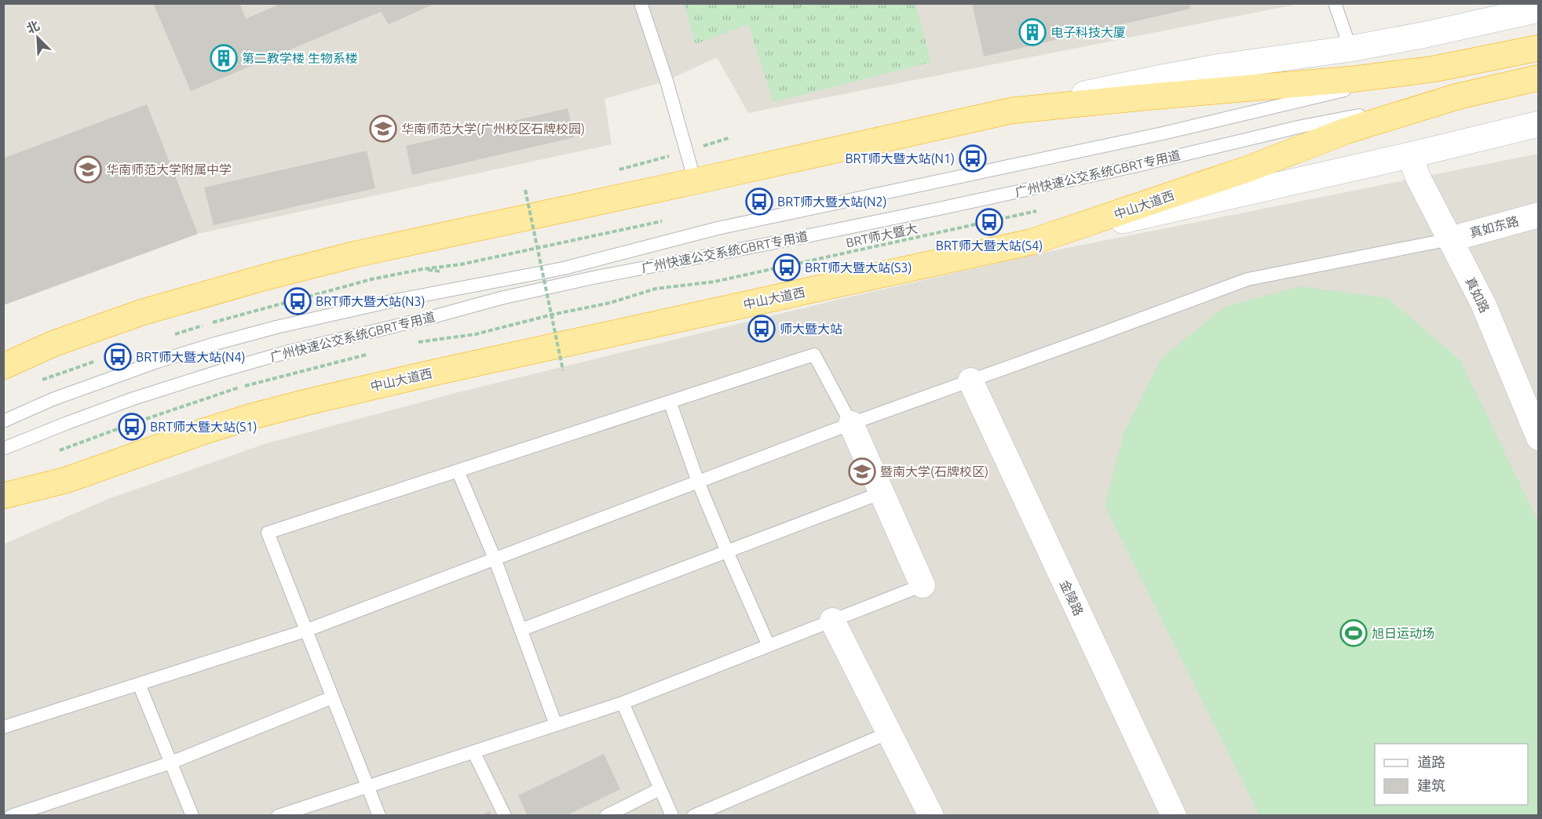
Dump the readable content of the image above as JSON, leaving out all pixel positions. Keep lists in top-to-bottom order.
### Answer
{
  "streets": {
    "highway": ["中山大道西"],
    "street": ["真如东路", "真如路", "金陵路"],
    "lane": ["广州快速公交系统GBRT专用道"],
    "path": ["BRT师大暨大"]
  },
  "crossings": [
    ["广州快速公交系统GBRT专用道", "中山大道西"],
    ["真如东路", "真如路"]
  ],
  "places": {
    "building": ["电子科技大厦", "第二教学楼 生物系楼"],
    "school or university": ["华南师范大学(广州校区石牌校园)", "华南师范大学附属中学", "暨南大学(石牌校区)"],
    "bus stop": [
      "BRT师大暨大站(N1)",
      "BRT师大暨大站(N2)",
      "BRT师大暨大站(S4)",
      "BRT师大暨大站(S3)",
      "BRT师大暨大站(N3)",
      "师大暨大站",
      "BRT师大暨大站(N4)",
      "BRT师大暨大站(S1)"
    ],
    "sports": ["旭日运动场"]
  },
  "legend": ["道路", "建筑"],
  "north": "top left"
}
